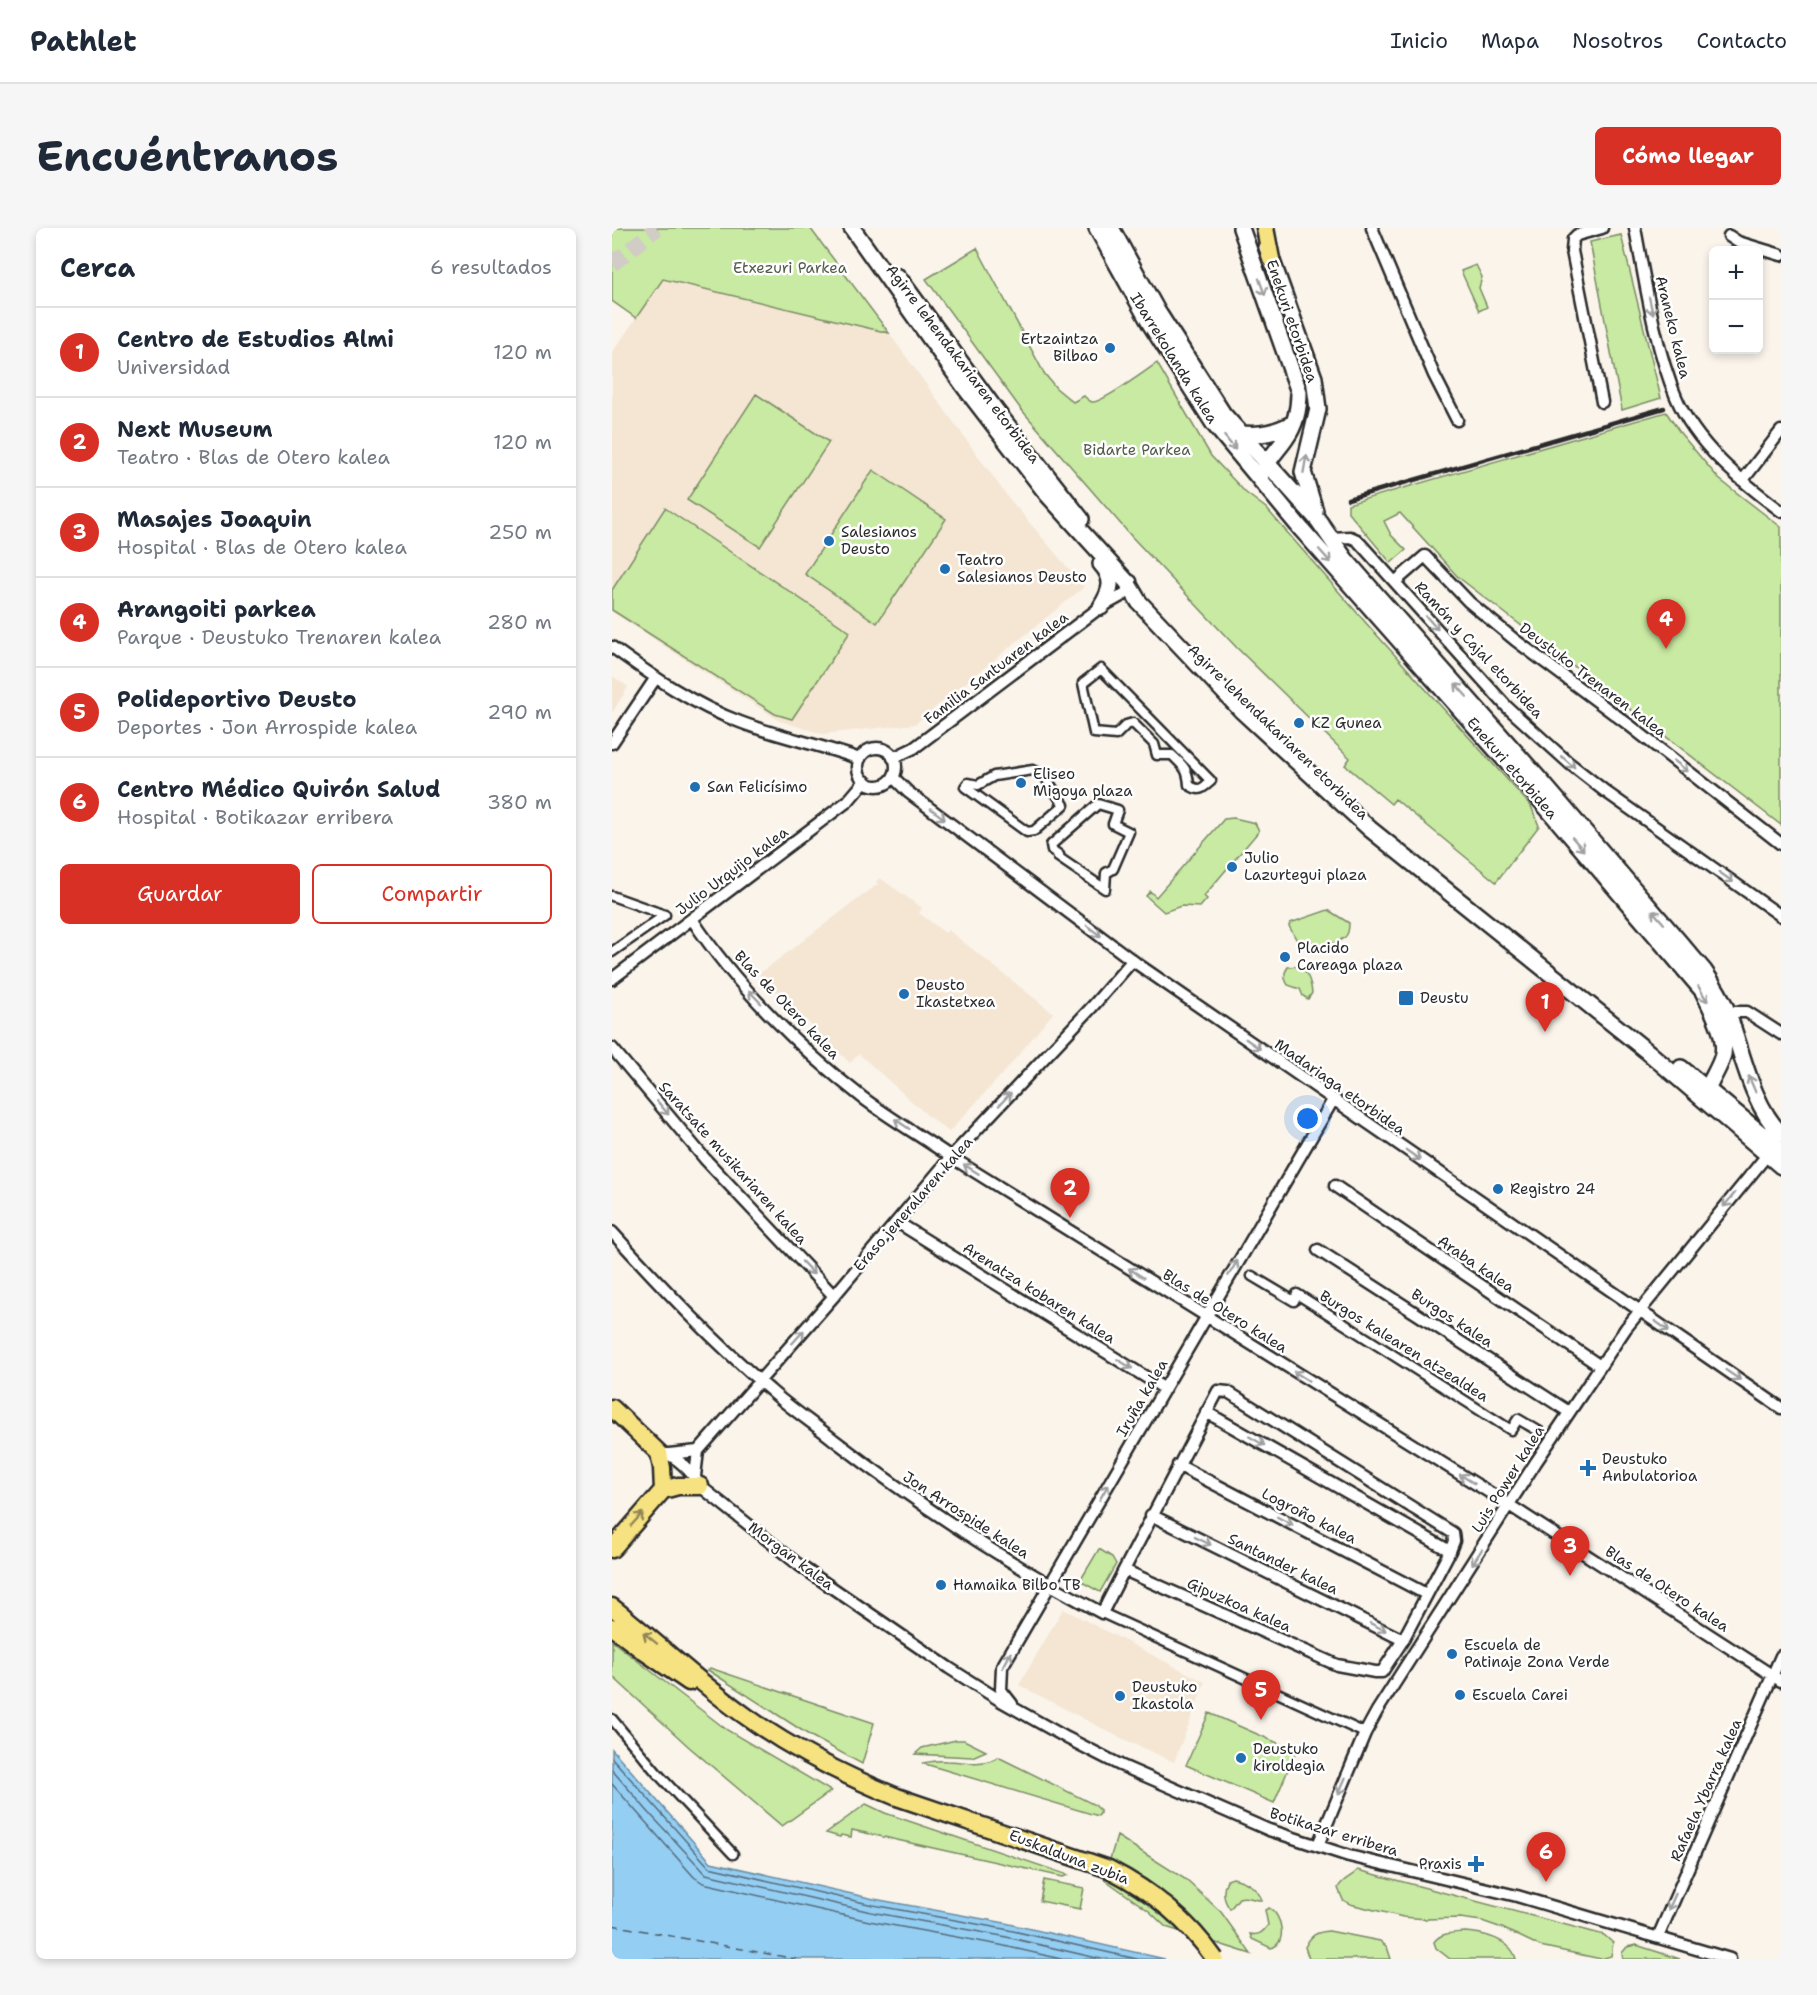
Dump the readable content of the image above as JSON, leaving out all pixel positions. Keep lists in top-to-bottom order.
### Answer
{
  "streets": {
    "main road": [
      "Enekuri etorbidea",
      "Ibarrekolanda kalea",
      "Agirre lehendakariaren etorbidea",
      "Morgan kalea",
      "Euskalduna zubia"
    ],
    "street": [
      "Araneko kalea",
      "Ramón y Cajal etorbidea",
      "Familia Santuaren kalea",
      "Deustuko Trenaren kalea",
      "Julio Urquijo kalea",
      "Blas de Otero kalea",
      "Madariaga etorbidea",
      "Saratsate musikariaren kalea",
      "Eraso jeneralaren kalea",
      "Araba kalea",
      "Arenatza kobaren kalea",
      "Burgos kalea",
      "Burgos kalearen atzealdea",
      "Iruña kalea",
      "Luis Power kalea",
      "Jon Arrospide kalea",
      "Logroño kalea",
      "Santander kalea",
      "Gipuzkoa kalea",
      "Rafaela Ybarra kalea",
      "Botikazar erribera"
    ]
  },
  "crossings": [
    ["Enekuri etorbidea", "Ibarrekolanda kalea"],
    ["Enekuri etorbidea", "Agirre lehendakariaren etorbidea"],
    ["Enekuri etorbidea", "Ramón y Cajal etorbidea"],
    ["Agirre lehendakariaren etorbidea", "Familia Santuaren kalea"],
    ["Agirre lehendakariaren etorbidea", "Luis Power kalea"],
    ["Ramón y Cajal etorbidea", "Deustuko Trenaren kalea"],
    ["Familia Santuaren kalea", "Julio Urquijo kalea"],
    ["Familia Santuaren kalea", "Madariaga etorbidea"],
    ["Julio Urquijo kalea", "Blas de Otero kalea"],
    ["Julio Urquijo kalea", "Madariaga etorbidea"],
    ["Blas de Otero kalea", "Eraso jeneralaren kalea"],
    ["Blas de Otero kalea", "Iruña kalea"],
    ["Blas de Otero kalea", "Luis Power kalea"],
    ["Blas de Otero kalea", "Rafaela Ybarra kalea"],
    ["Madariaga etorbidea", "Eraso jeneralaren kalea"],
    ["Madariaga etorbidea", "Iruña kalea"],
    ["Madariaga etorbidea", "Luis Power kalea"],
    ["Saratsate musikariaren kalea", "Eraso jeneralaren kalea"],
    ["Eraso jeneralaren kalea", "Arenatza kobaren kalea"],
    ["Eraso jeneralaren kalea", "Jon Arrospide kalea"],
    ["Araba kalea", "Luis Power kalea"],
    ["Arenatza kobaren kalea", "Iruña kalea"],
    ["Burgos kalea", "Luis Power kalea"],
    ["Iruña kalea", "Jon Arrospide kalea"],
    ["Iruña kalea", "Botikazar erribera"],
    ["Luis Power kalea", "Jon Arrospide kalea"],
    ["Luis Power kalea", "Botikazar erribera"],
    ["Logroño kalea", "Gipuzkoa kalea"],
    ["Morgan kalea", "Botikazar erribera"],
    ["Santander kalea", "Gipuzkoa kalea"],
    ["Rafaela Ybarra kalea", "Botikazar erribera"]
  ],
  "one_way": [
    "Araneko kalea",
    "Ramón y Cajal etorbidea",
    "Deustuko Trenaren kalea",
    "Blas de Otero kalea",
    "Madariaga etorbidea",
    "Saratsate musikariaren kalea",
    "Eraso jeneralaren kalea",
    "Arenatza kobaren kalea",
    "Luis Power kalea",
    "Santander kalea",
    "Rafaela Ybarra kalea"
  ],
  "parks": ["Etxezuri Parkea", "Bidarte Parkea"],
  "places": {
    "other": [
      "Ertzaintza Bilbao",
      "Salesianos Deusto",
      "Teatro Salesianos Deusto",
      "KZ Gunea",
      "Eliseo Migoya plaza",
      "San Felicísimo",
      "Julio Lazurtegui plaza",
      "Placido Careaga plaza",
      "Deusto Ikastetxea",
      "Registro 24",
      "Hamaika Bilbo TB",
      "Escuela de Patinaje Zona Verde",
      "Escuela Carei",
      "Deustuko Ikastola",
      "Deustuko kiroldegia"
    ],
    "transit": ["Deustu"],
    "health": ["Deustuko Anbulatorioa", "Praxis"]
  },
  "page": {
    "header": "Pathlet",
    "nav": [
      "Inicio",
      "Mapa",
      "Nosotros",
      "Contacto"
    ],
    "buttons": [
      "Cómo llegar",
      ["Guardar", "Compartir"]
    ],
    "title": "Encuéntranos",
    "heading": ["Cerca", "6 resultados"],
    "map_buttons": ["+", "−"],
    "list": [
      {
        "mark": "1",
        "name": "Centro de Estudios Almi",
        "note": "Universidad",
        "value": "120 m"
      },
      {
        "mark": "2",
        "name": "Next Museum",
        "note": "Teatro · Blas de Otero kalea",
        "value": "120 m"
      },
      {
        "mark": "3",
        "name": "Masajes Joaquin",
        "note": "Hospital · Blas de Otero kalea",
        "value": "250 m"
      },
      {
        "mark": "4",
        "name": "Arangoiti parkea",
        "note": "Parque · Deustuko Trenaren kalea",
        "value": "280 m"
      },
      {
        "mark": "5",
        "name": "Polideportivo Deusto",
        "note": "Deportes · Jon Arrospide kalea",
        "value": "290 m"
      },
      {
        "mark": "6",
        "name": "Centro Médico Quirón Salud",
        "note": "Hospital · Botikazar erribera",
        "value": "380 m"
      }
    ],
    "pins": [
      "4",
      "1",
      "2",
      "3",
      "5",
      "6"
    ]
  }
}
